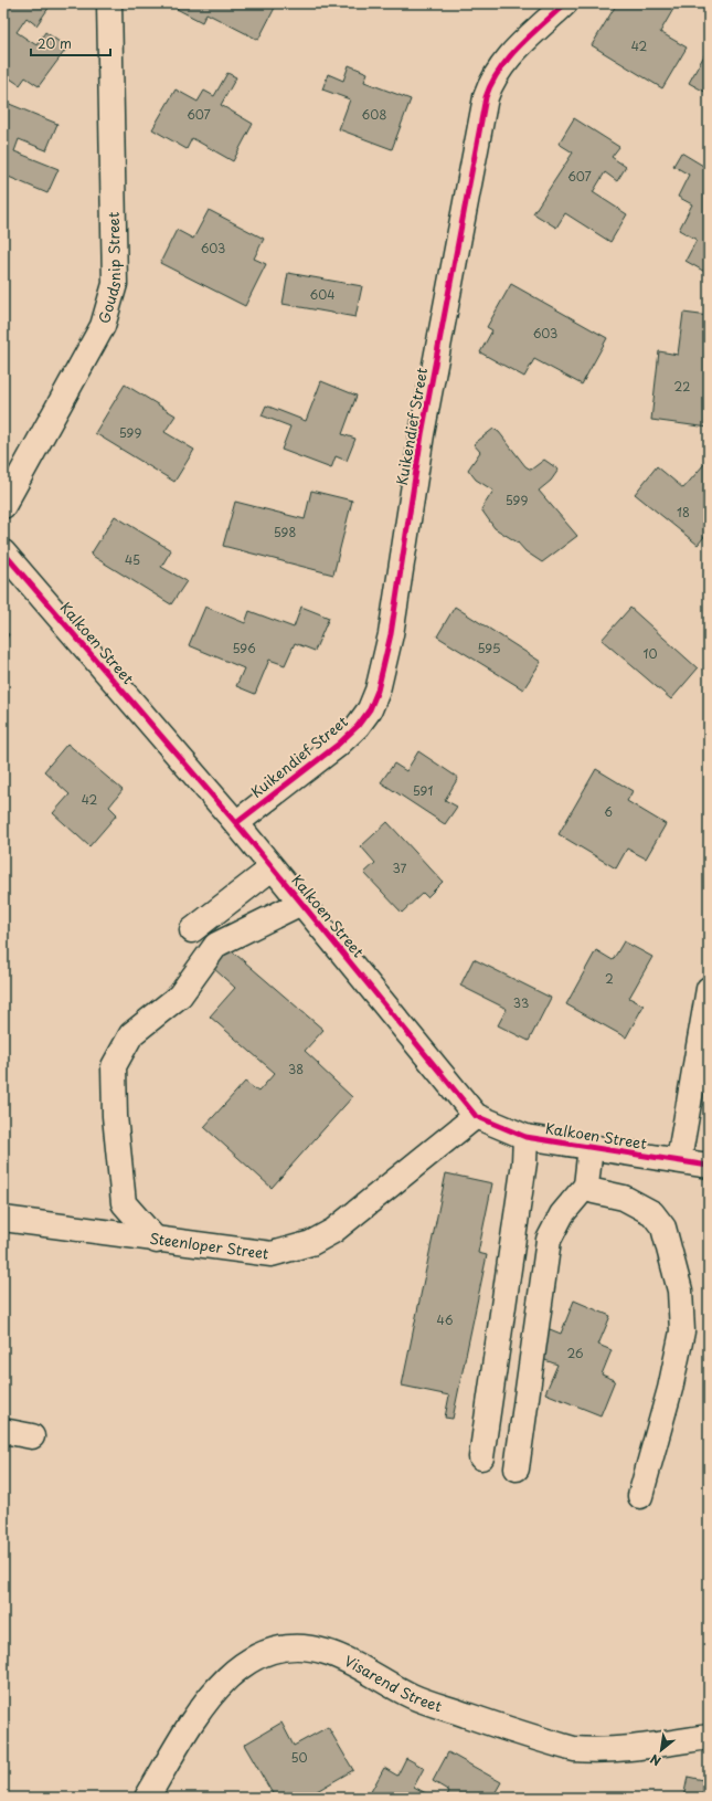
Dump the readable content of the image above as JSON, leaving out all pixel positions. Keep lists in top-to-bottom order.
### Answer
{
  "streets": {
    "street": [
      "Goudsnip Street",
      "Kuikendief Street",
      "Kalkoen Street",
      "Steenloper Street",
      "Visarend Street"
    ]
  },
  "crossings": [
    ["Kuikendief Street", "Kalkoen Street"],
    ["Kalkoen Street", "Steenloper Street"]
  ],
  "house_numbers": [
    "42",
    "607",
    "608",
    "607",
    "603",
    "604",
    "603",
    "22",
    "599",
    "599",
    "18",
    "598",
    "45",
    "596",
    "595",
    "10",
    "591",
    "42",
    "6",
    "37",
    "2",
    "33",
    "38",
    "46",
    "26",
    "50"
  ],
  "scale_bar": "20 m",
  "north": "bottom left"
}
